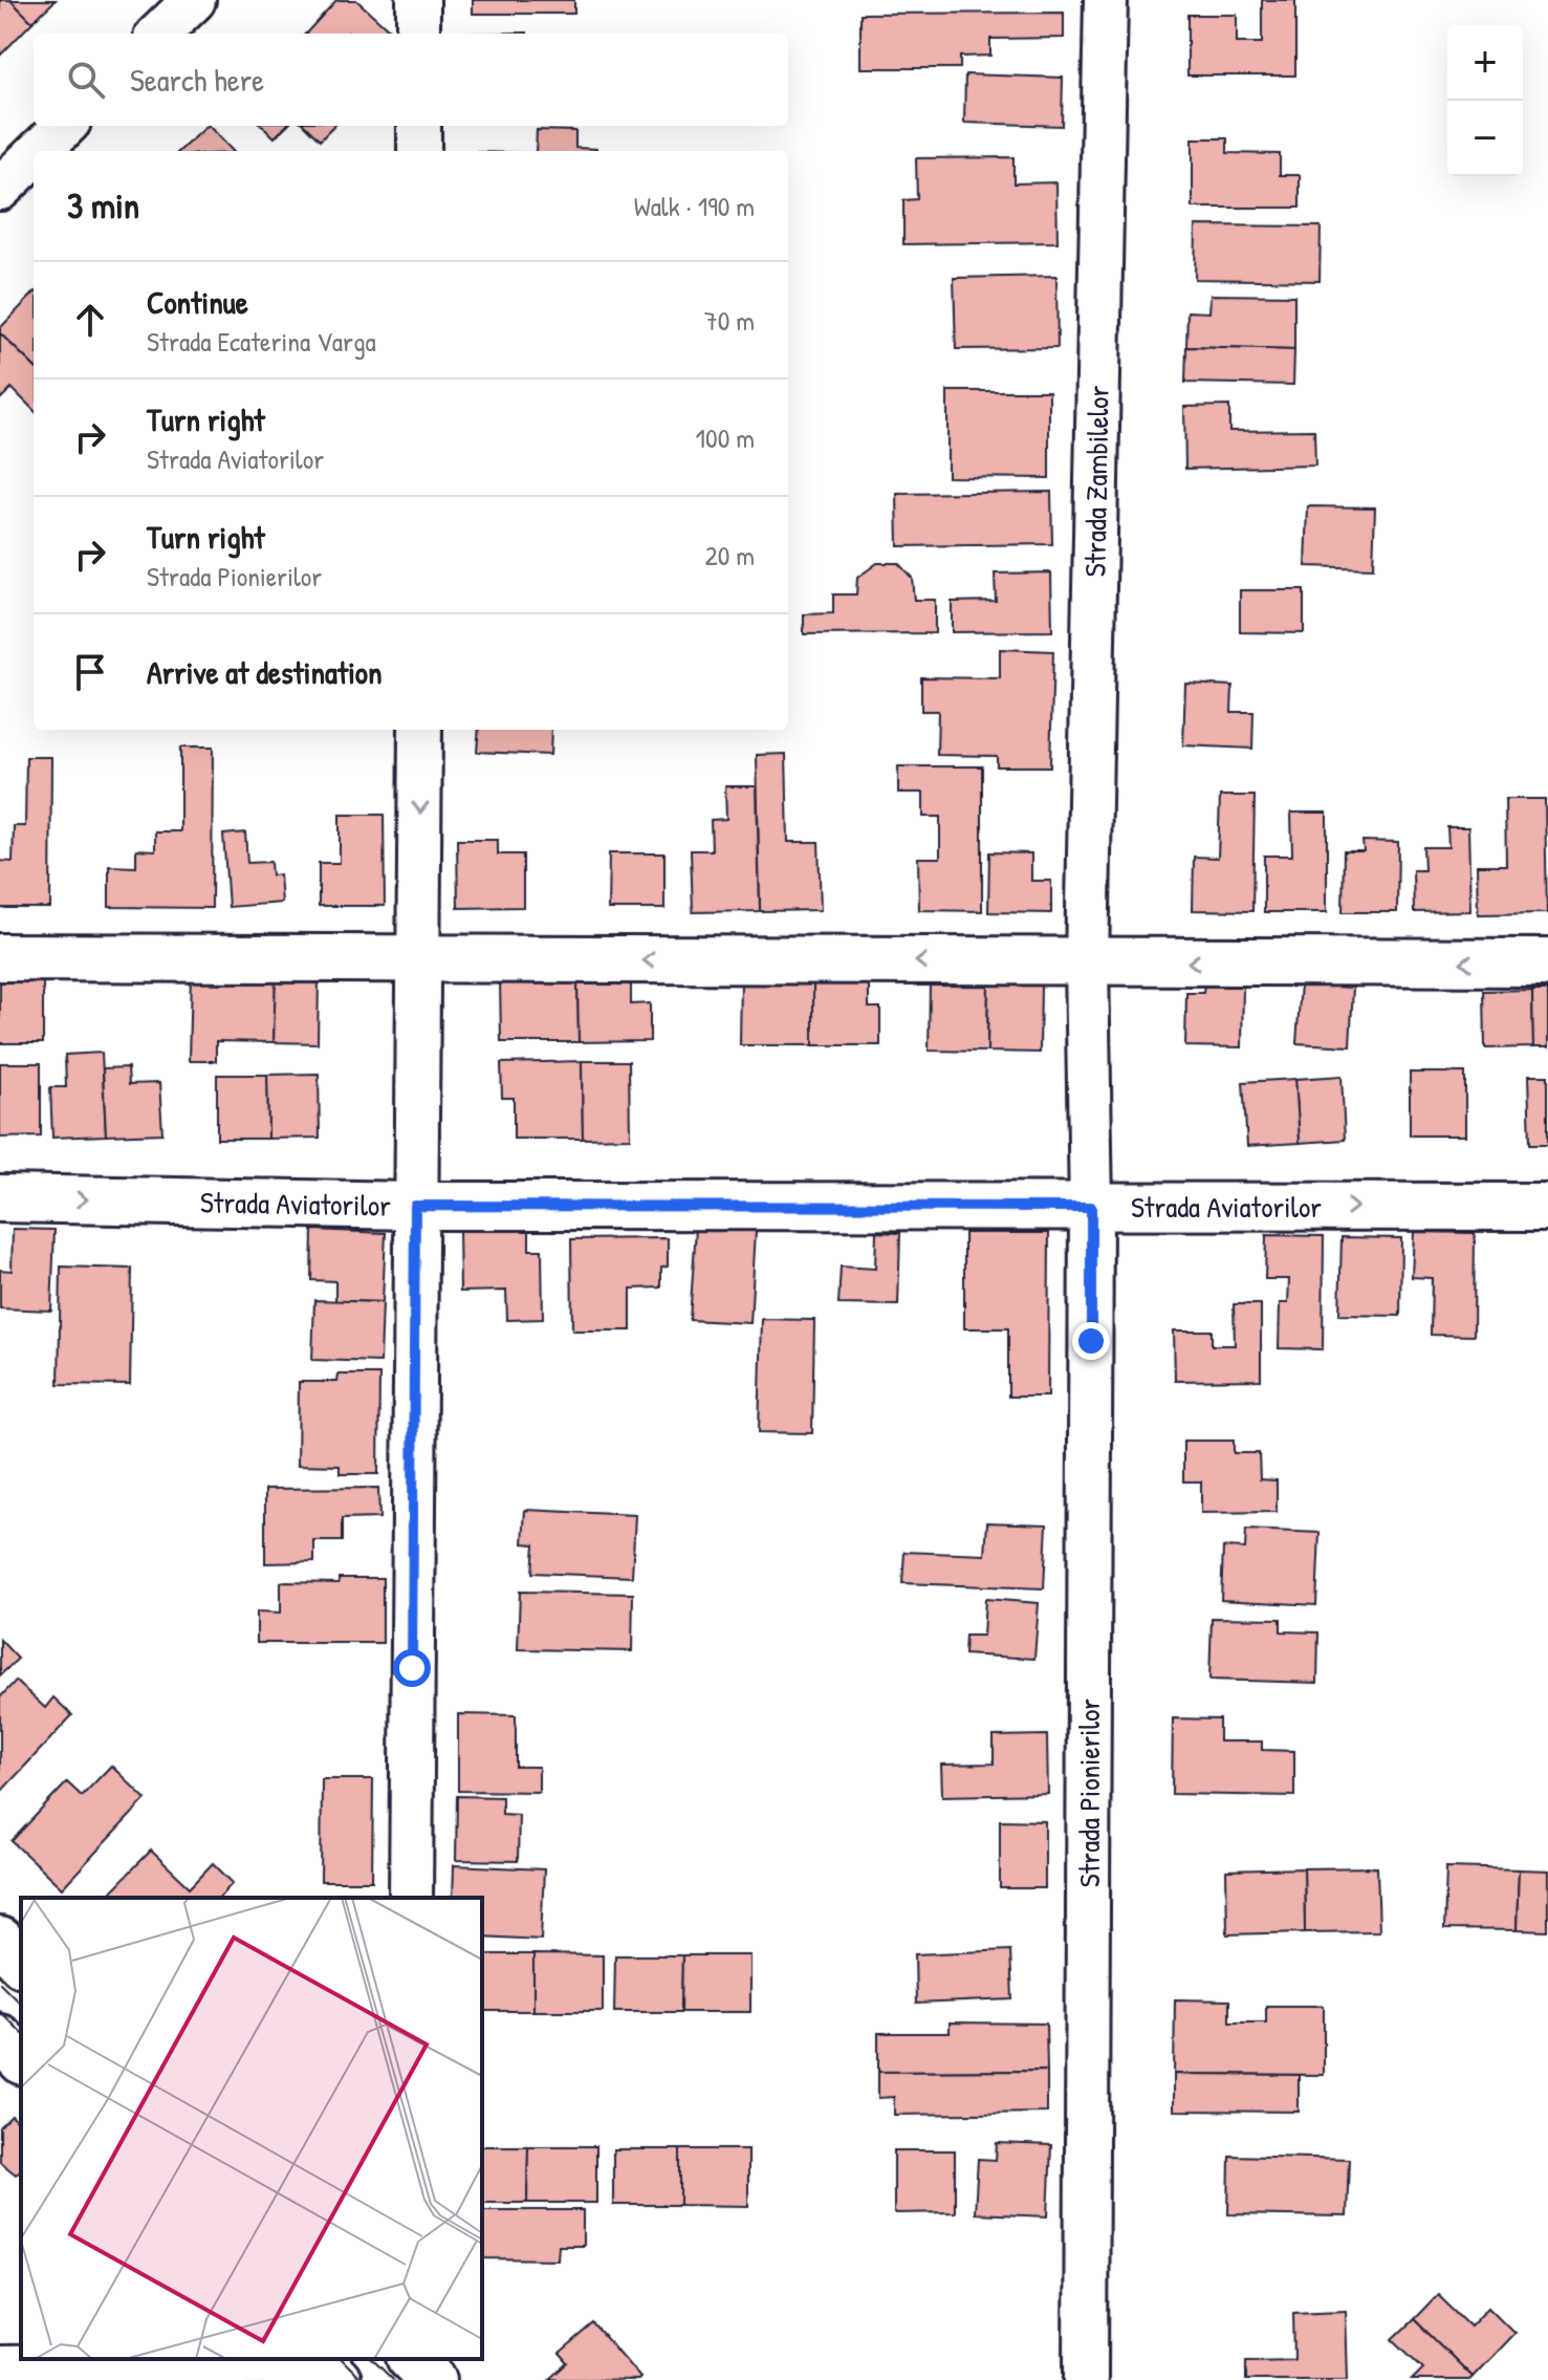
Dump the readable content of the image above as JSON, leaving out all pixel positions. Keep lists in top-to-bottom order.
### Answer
{
  "streets": {
    "street": ["Strada Zambilelor", "Strada Aviatorilor", "Strada Pionierilor"]
  },
  "crossings": [
    ["Strada Zambilelor", "Strada Aviatorilor"],
    ["Strada Zambilelor", "Strada Pionierilor"],
    ["Strada Aviatorilor", "Strada Pionierilor"]
  ],
  "page": {
    "map_buttons": ["+", "−"],
    "search": "Search here",
    "heading": ["3 min", "Walk · 190 m"],
    "list": [
      ["Continue", "Strada Ecaterina Varga", "70 m"],
      ["Turn right", "Strada Aviatorilor", "100 m"],
      ["Turn right", "Strada Pionierilor", "20 m"],
      "Arrive at destination"
    ]
  }
}
